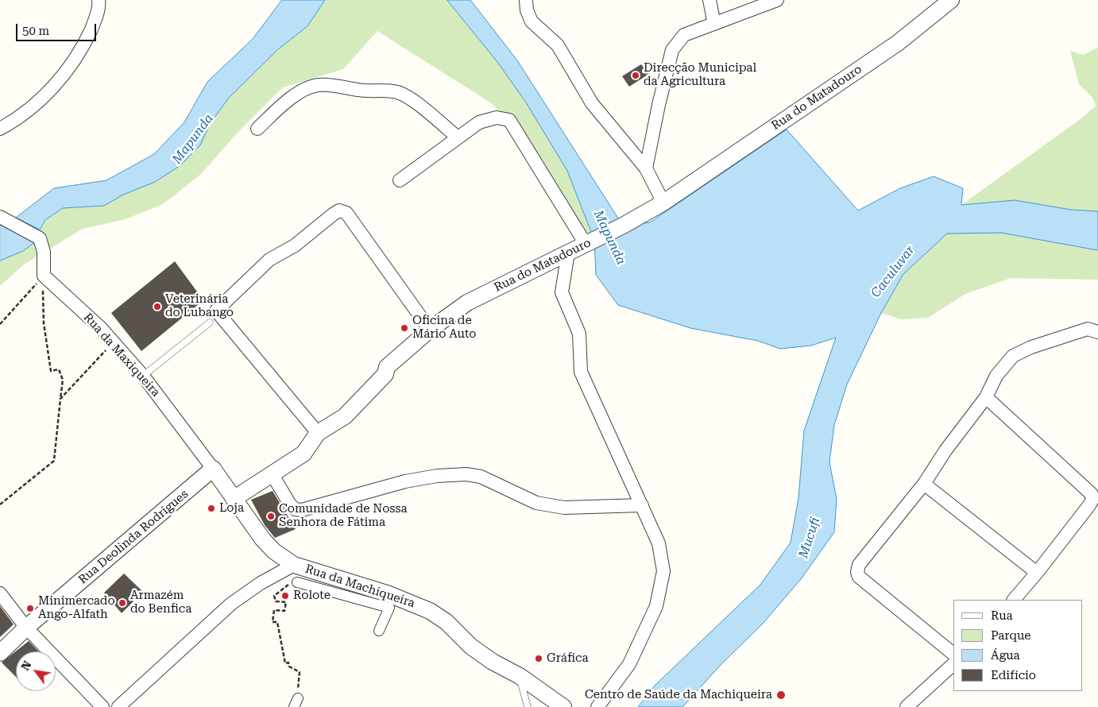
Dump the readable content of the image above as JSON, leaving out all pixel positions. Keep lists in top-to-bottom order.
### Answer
{
  "streets": {
    "street": [
      "Rua do Matadouro",
      "Rua da Maxiqueira",
      "Rua Deolinda Rodrigues",
      "Rua da Machiqueira"
    ]
  },
  "crossings": [
    ["Rua do Matadouro", "Rua da Machiqueira"],
    ["Rua da Maxiqueira", "Rua da Machiqueira"],
    ["Rua Deolinda Rodrigues", "Rua da Machiqueira"]
  ],
  "water": ["Mapunda", "Caculuvar", "Mucufi"],
  "places": [
    "Direcção Municipal da Agricultura",
    "Veterinária do Lubango",
    "Oficina de Mário Auto",
    "Loja",
    "Comunidade de Nossa Senhora de Fátima",
    "Rolote",
    "Armazém do Benfica",
    "Minimercado Ango-Alfath",
    "Gráfica",
    "Centro de Saúde da Machiqueira"
  ],
  "legend": [
    "Rua",
    "Parque",
    "Água",
    "Edifício"
  ],
  "scale_bar": "50 m",
  "north": "top left"
}
